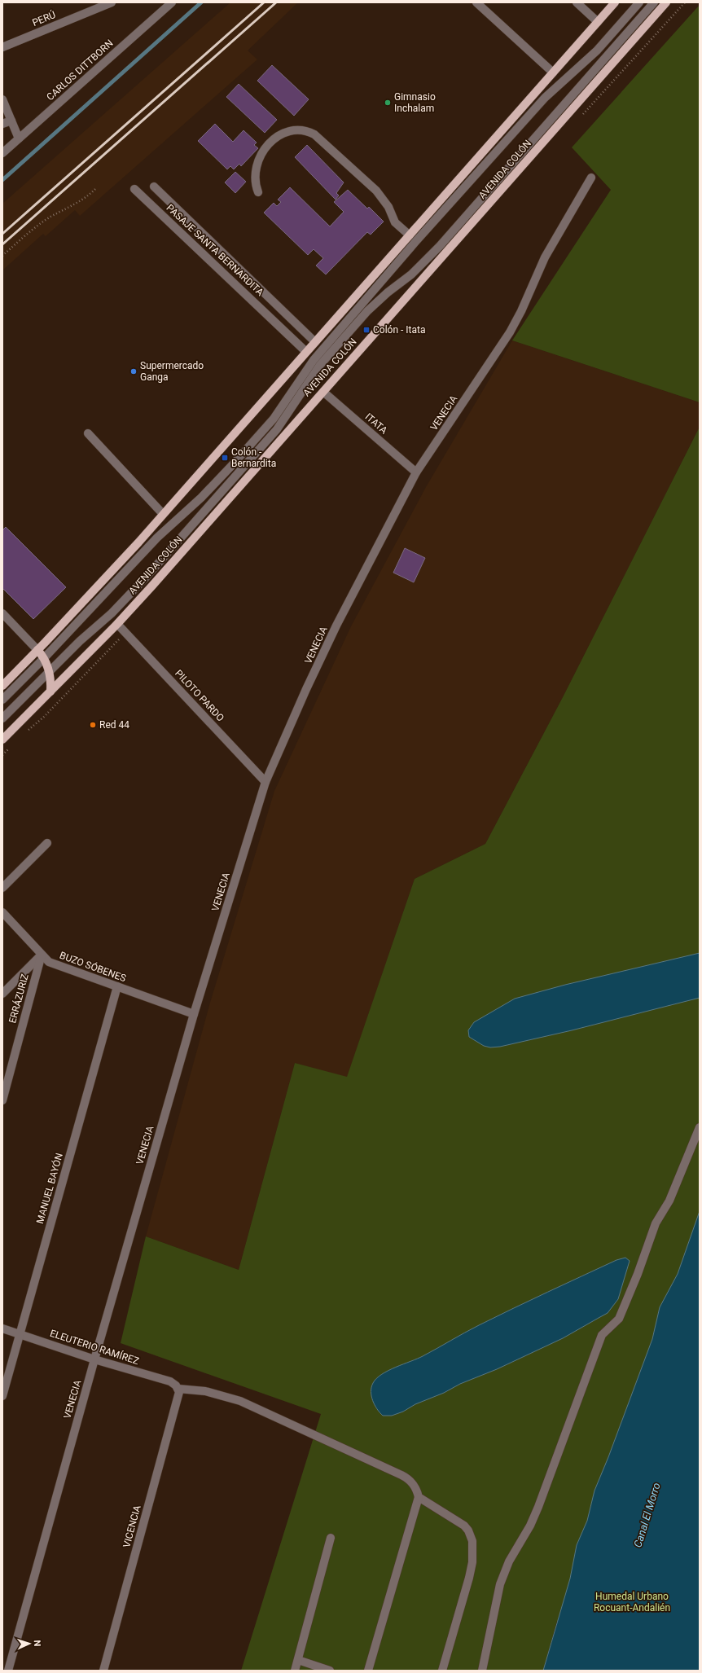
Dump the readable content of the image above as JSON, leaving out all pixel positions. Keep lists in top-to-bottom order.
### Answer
{
  "streets": {
    "main road": ["AVENIDA COLÓN"],
    "street": [
      "PERÚ",
      "CARLOS DITTBORN",
      "PASAJE SANTA BERNARDITA",
      "VENECIA",
      "ITATA",
      "PILOTO PARDO",
      "BUZO SÓBENES",
      "ERRÁZURIZ",
      "MANUEL BAYÓN",
      "ELEUTERIO RAMÍREZ",
      "VICENCIA"
    ]
  },
  "crossings": [
    ["AVENIDA COLÓN", "ITATA"],
    ["AVENIDA COLÓN", "PILOTO PARDO"],
    ["VENECIA", "ITATA"],
    ["VENECIA", "PILOTO PARDO"],
    ["VENECIA", "BUZO SÓBENES"],
    ["VENECIA", "ELEUTERIO RAMÍREZ"],
    ["BUZO SÓBENES", "ERRÁZURIZ"],
    ["BUZO SÓBENES", "MANUEL BAYÓN"],
    ["MANUEL BAYÓN", "ELEUTERIO RAMÍREZ"],
    ["ELEUTERIO RAMÍREZ", "VICENCIA"]
  ],
  "water": ["Canal El Morro"],
  "parks": ["Humedal Urbano Rocuant-Andalién"],
  "places": {
    "other": ["Gimnasio Inchalam", "Supermercado Ganga", "Red 44"],
    "transit": ["Colón - Itata", "Colón - Bernardita"]
  },
  "north": "right"
}
